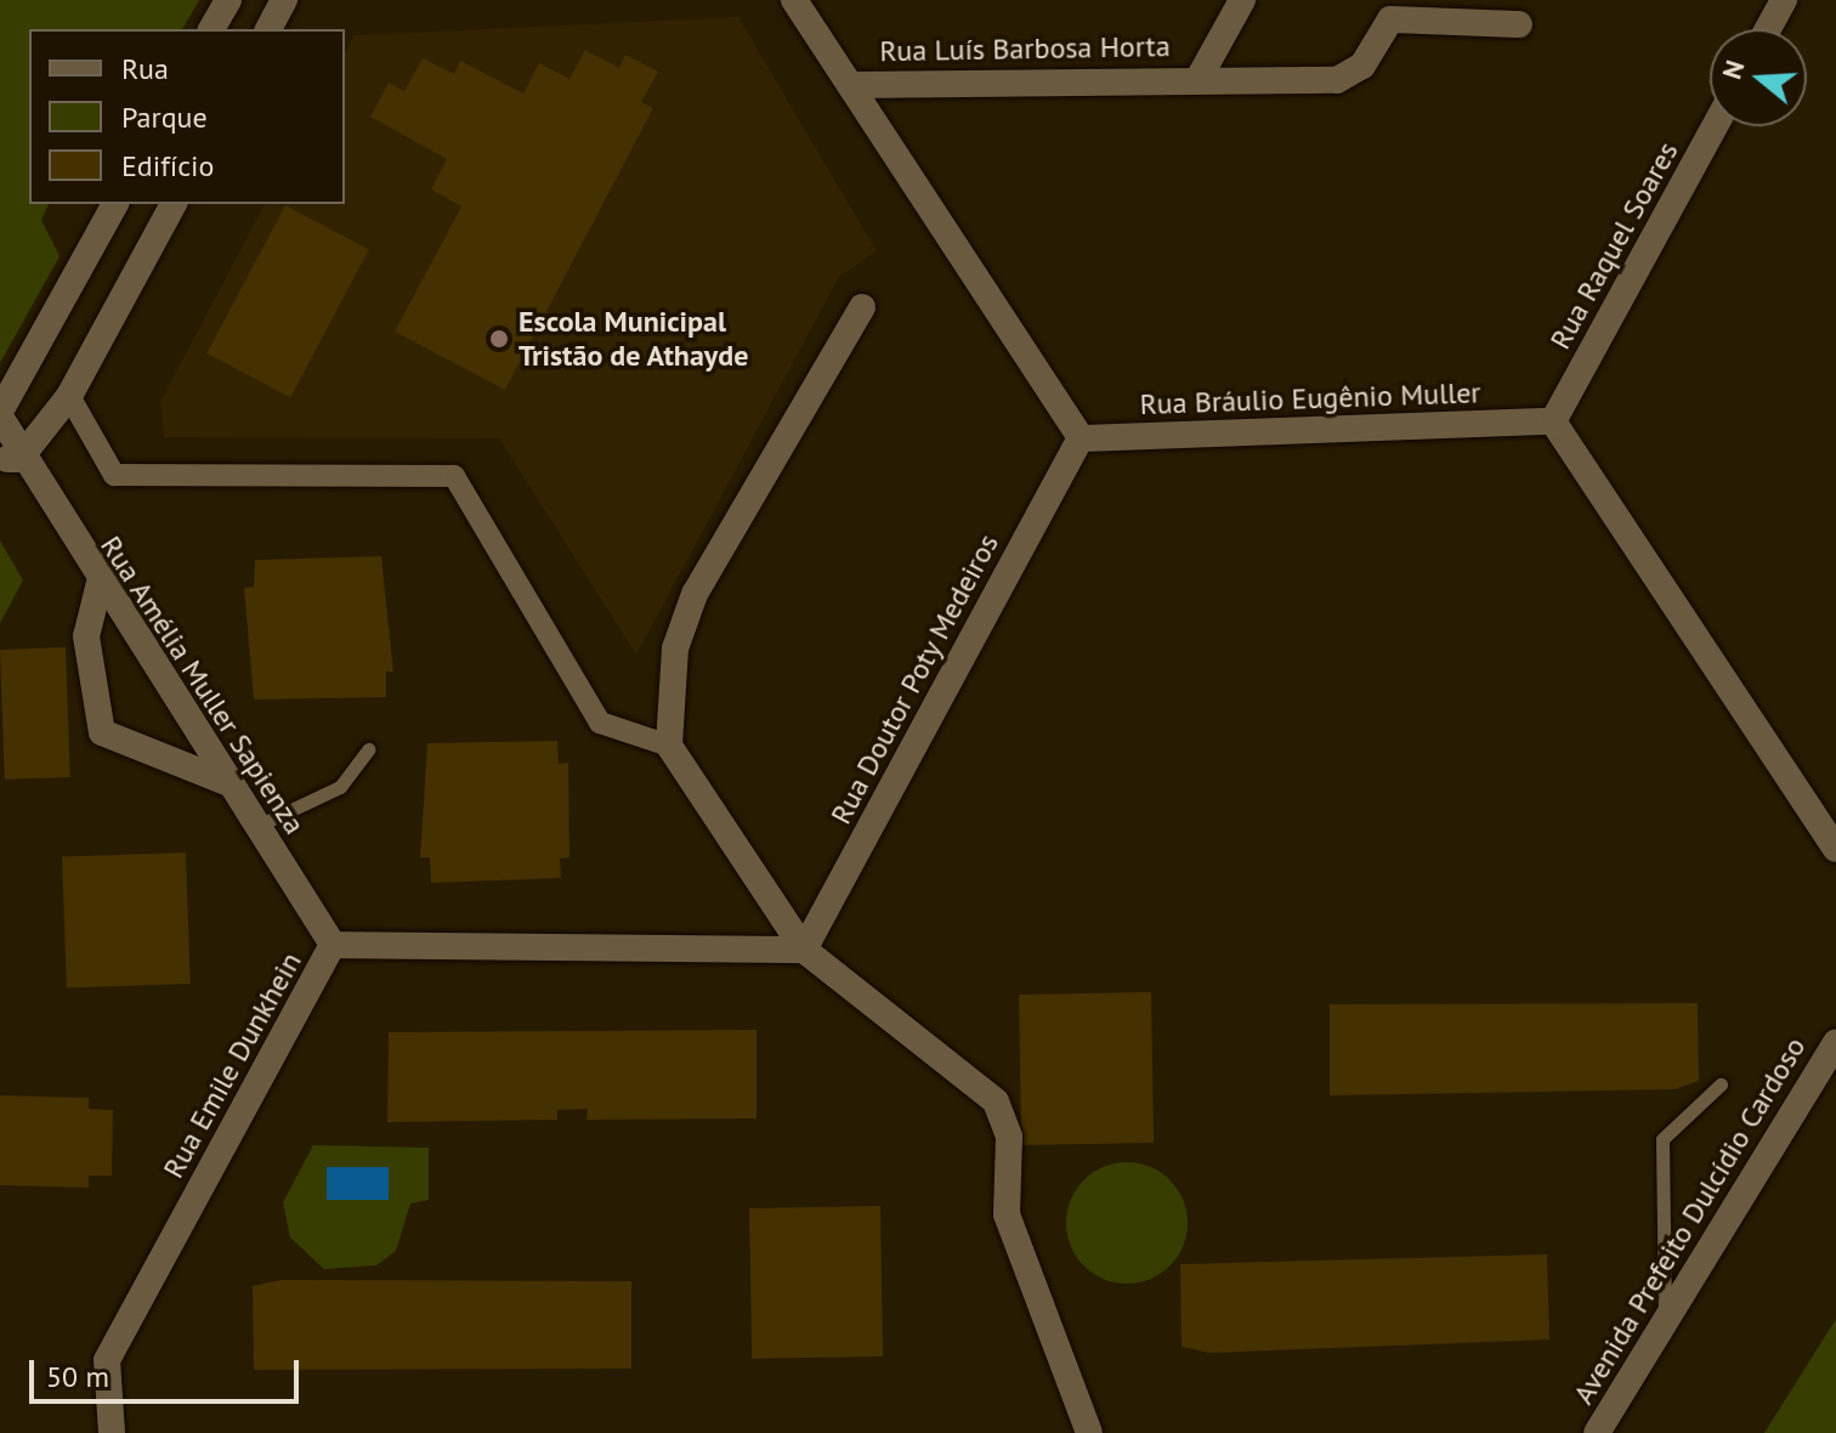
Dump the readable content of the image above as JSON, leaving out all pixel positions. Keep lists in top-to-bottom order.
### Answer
{
  "streets": {
    "street": [
      "Rua Luís Barbosa Horta",
      "Rua Raquel Soares",
      "Rua Bráulio Eugênio Muller",
      "Rua Doutor Poty Medeiros",
      "Rua Amélia Muller Sapienza",
      "Rua Emile Dunkhein",
      "Avenida Prefeito Dulcídio Cardoso"
    ]
  },
  "crossings": [
    ["Rua Raquel Soares", "Rua Bráulio Eugênio Muller"],
    ["Rua Bráulio Eugênio Muller", "Rua Doutor Poty Medeiros"],
    ["Rua Doutor Poty Medeiros", "Rua Emile Dunkhein"],
    ["Rua Amélia Muller Sapienza", "Rua Emile Dunkhein"]
  ],
  "places": ["Escola Municipal Tristão de Athayde"],
  "legend": ["Rua", "Parque", "Edifício"],
  "scale_bar": "50 m",
  "north": "left"
}
